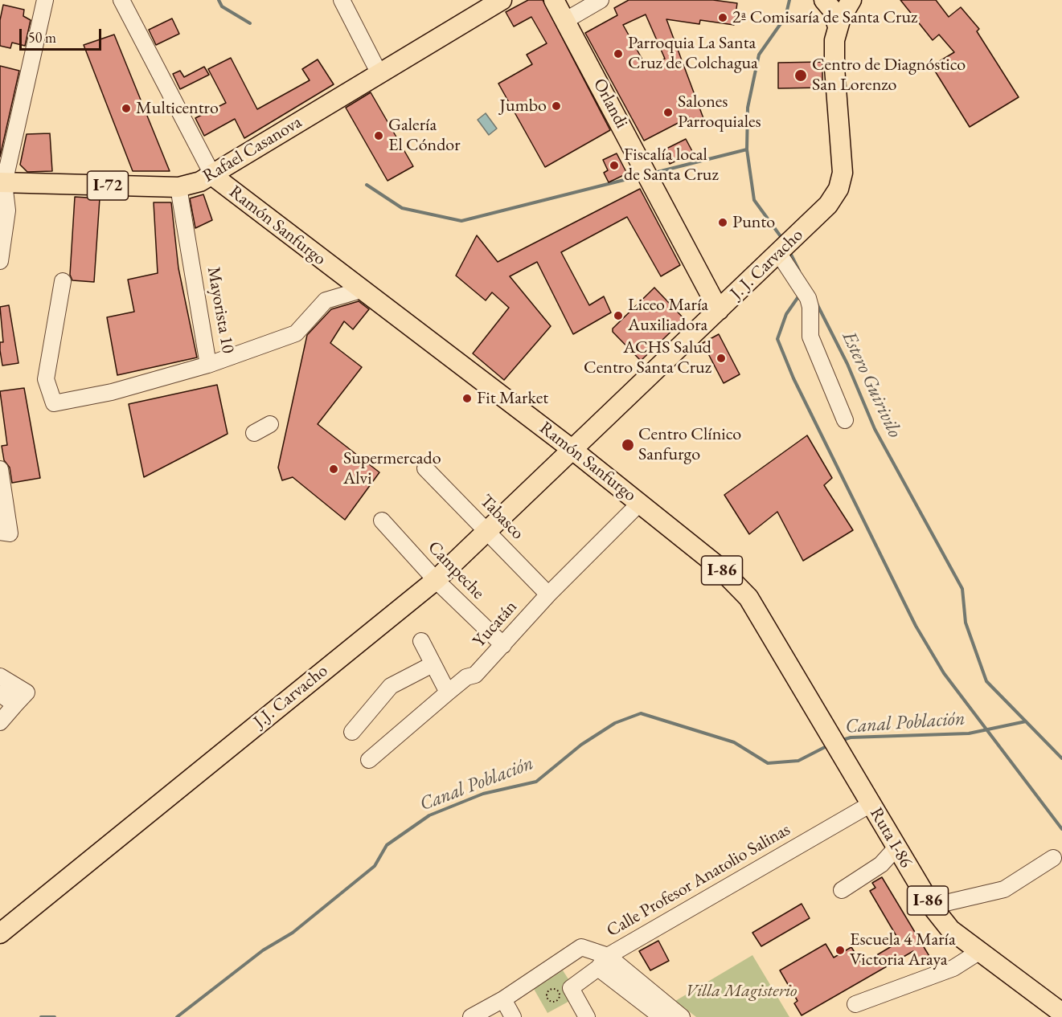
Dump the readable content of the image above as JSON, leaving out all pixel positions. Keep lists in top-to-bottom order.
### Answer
{
  "streets": {
    "main road": [
      "Orlandi",
      "Rafael Casanova",
      "I-72",
      "Ramón Sanfurgo",
      "J. J. Carvacho",
      "I-86",
      "J.J. Carvacho",
      "Ruta I-86"
    ],
    "street": [
      "Mayorista 10",
      "Tabasco",
      "Campeche",
      "Yucatán",
      "Calle Profesor Anatolio Salinas"
    ]
  },
  "crossings": [
    ["Orlandi", "J. J. Carvacho"],
    ["Rafael Casanova", "Ramón Sanfurgo"],
    ["Rafael Casanova", "Mayorista 10"],
    ["Ramón Sanfurgo", "J. J. Carvacho"],
    ["Ramón Sanfurgo", "Mayorista 10"],
    ["Ramón Sanfurgo", "Yucatán"],
    ["Ramón Sanfurgo", "J.J. Carvacho"],
    ["Ramón Sanfurgo", "Ruta I-86"],
    ["J. J. Carvacho", "J.J. Carvacho"],
    ["Tabasco", "Yucatán"],
    ["Tabasco", "J.J. Carvacho"],
    ["Campeche", "Yucatán"],
    ["Campeche", "J.J. Carvacho"],
    ["Ruta I-86", "Calle Profesor Anatolio Salinas"]
  ],
  "water": ["Estero Guirivilo", "Canal Población"],
  "parks": ["Villa Magisterio"],
  "places": [
    "2ª Comisaría de Santa Cruz",
    "Parroquia La Santa Cruz de Colchagua",
    "Centro de Diagnóstico San Lorenzo",
    "Jumbo",
    "Multicentro",
    "Salones Parroquiales",
    "Galería El Cóndor",
    "Fiscalía local de Santa Cruz",
    "Punto",
    "Liceo María Auxiliadora",
    "ACHS Salud Centro Santa Cruz",
    "Fit Market",
    "Centro Clínico Sanfurgo",
    "Supermercado Alvi",
    "Escuela 4 María Victoria Araya"
  ],
  "scale_bar": "50 m"
}
